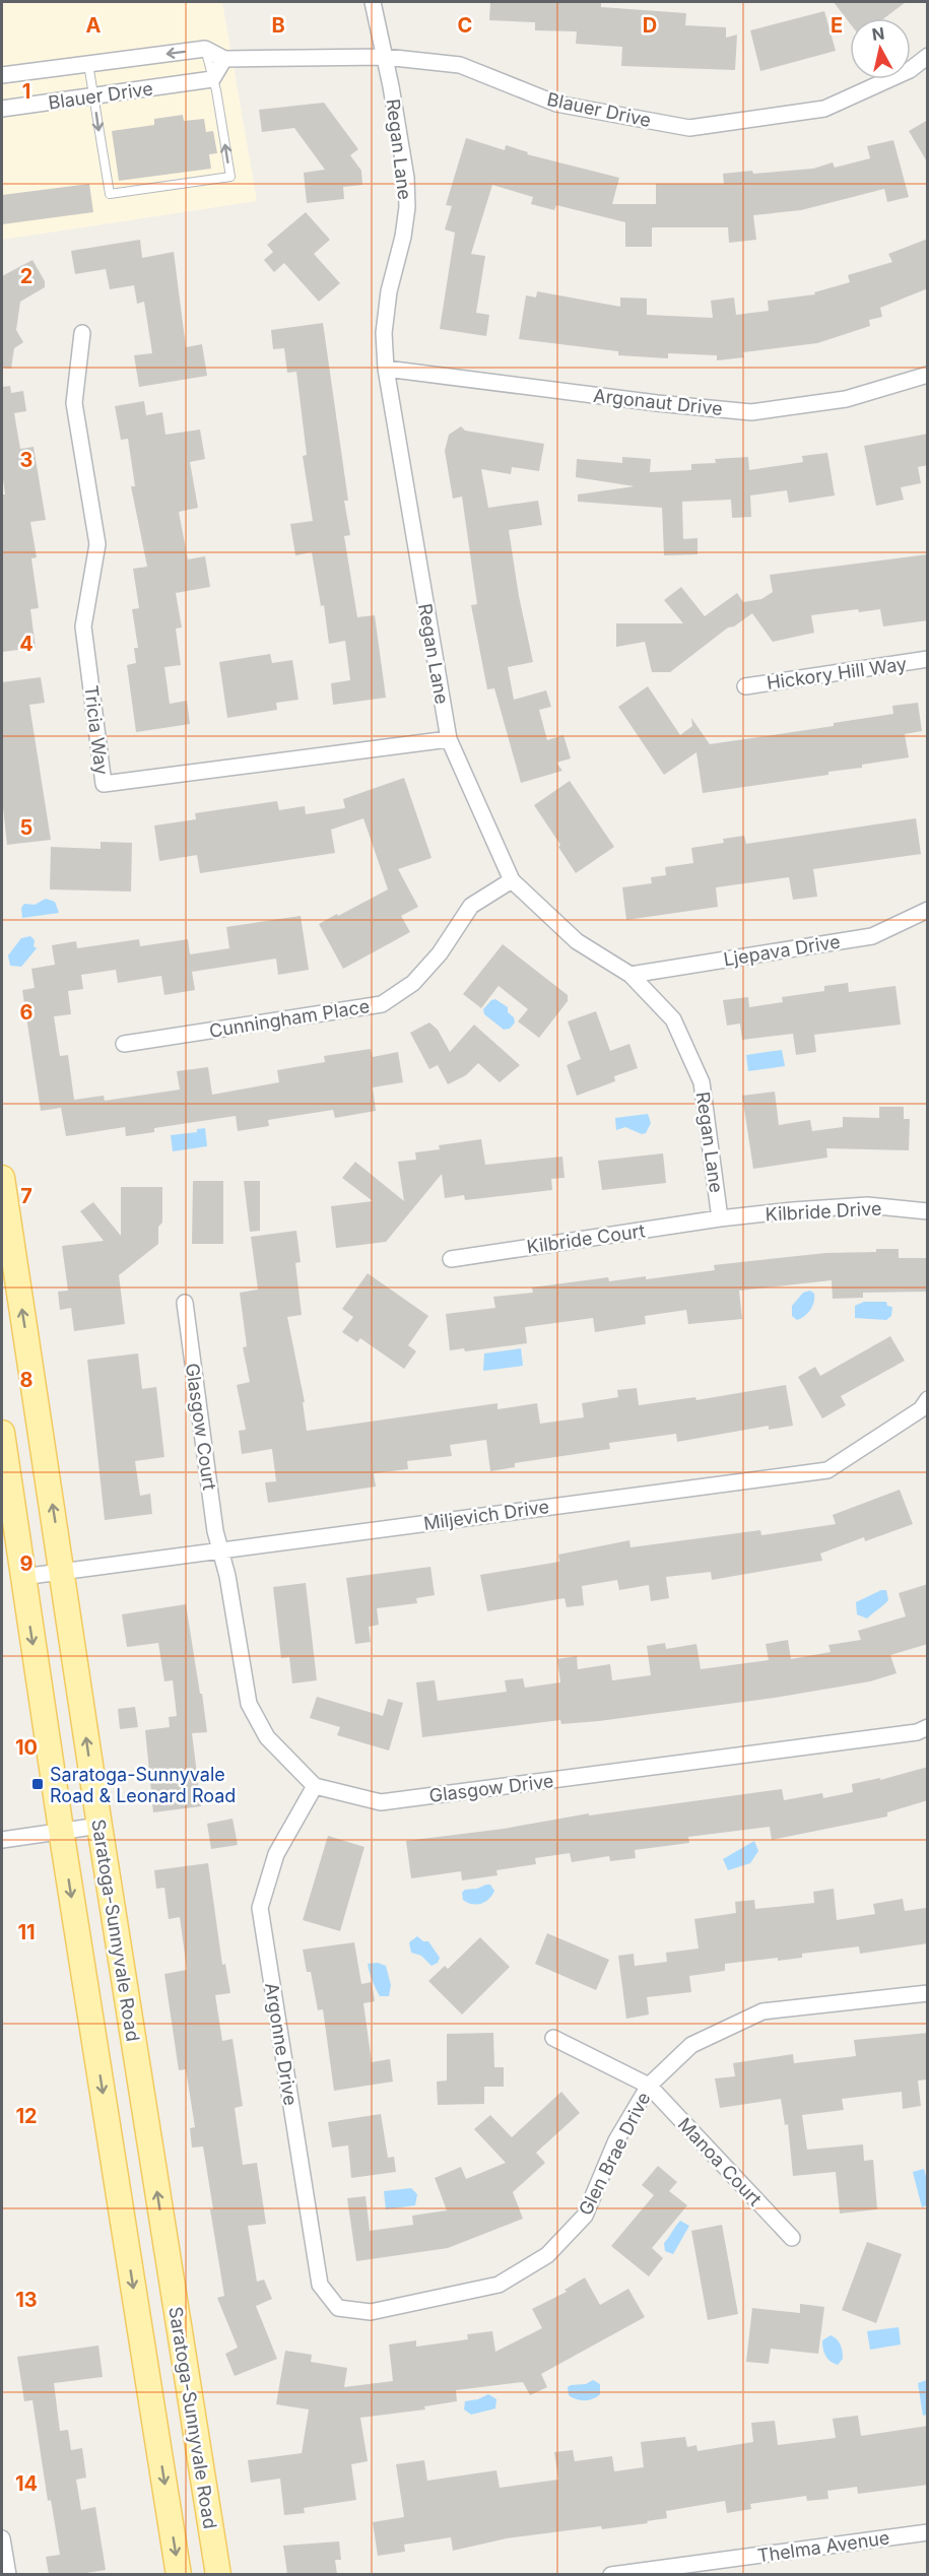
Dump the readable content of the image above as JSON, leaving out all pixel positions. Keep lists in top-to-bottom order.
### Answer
{
  "streets": {
    "main road": ["Saratoga-Sunnyvale Road"],
    "street": [
      "Blauer Drive",
      "Regan Lane",
      "Argonaut Drive",
      "Hickory Hill Way",
      "Tricia Way",
      "Ljepava Drive",
      "Cunningham Place",
      "Kilbride Drive",
      "Kilbride Court",
      "Glasgow Court",
      "Miljevich Drive",
      "Glasgow Drive",
      "Argonne Drive",
      "Glen Brae Drive",
      "Manoa Court",
      "Thelma Avenue"
    ]
  },
  "crossings": [
    ["Blauer Drive", "Regan Lane"],
    ["Regan Lane", "Argonaut Drive"],
    ["Regan Lane", "Tricia Way"],
    ["Regan Lane", "Ljepava Drive"],
    ["Regan Lane", "Cunningham Place"],
    ["Regan Lane", "Kilbride Drive"],
    ["Regan Lane", "Kilbride Court"],
    ["Kilbride Drive", "Kilbride Court"],
    ["Glasgow Court", "Miljevich Drive"],
    ["Miljevich Drive", "Saratoga-Sunnyvale Road"],
    ["Glasgow Drive", "Argonne Drive"],
    ["Argonne Drive", "Glen Brae Drive"],
    ["Glen Brae Drive", "Manoa Court"]
  ],
  "places": {
    "transit": ["Saratoga-Sunnyvale Road & Leonard Road"]
  },
  "north": "top",
  "grid": {
    "columns": [
      "A",
      "B",
      "C",
      "D",
      "E"
    ],
    "rows": [
      "1",
      "2",
      "3",
      "4",
      "5",
      "6",
      "7",
      "8",
      "9",
      "10",
      "11",
      "12",
      "13",
      "14"
    ]
  }
}
